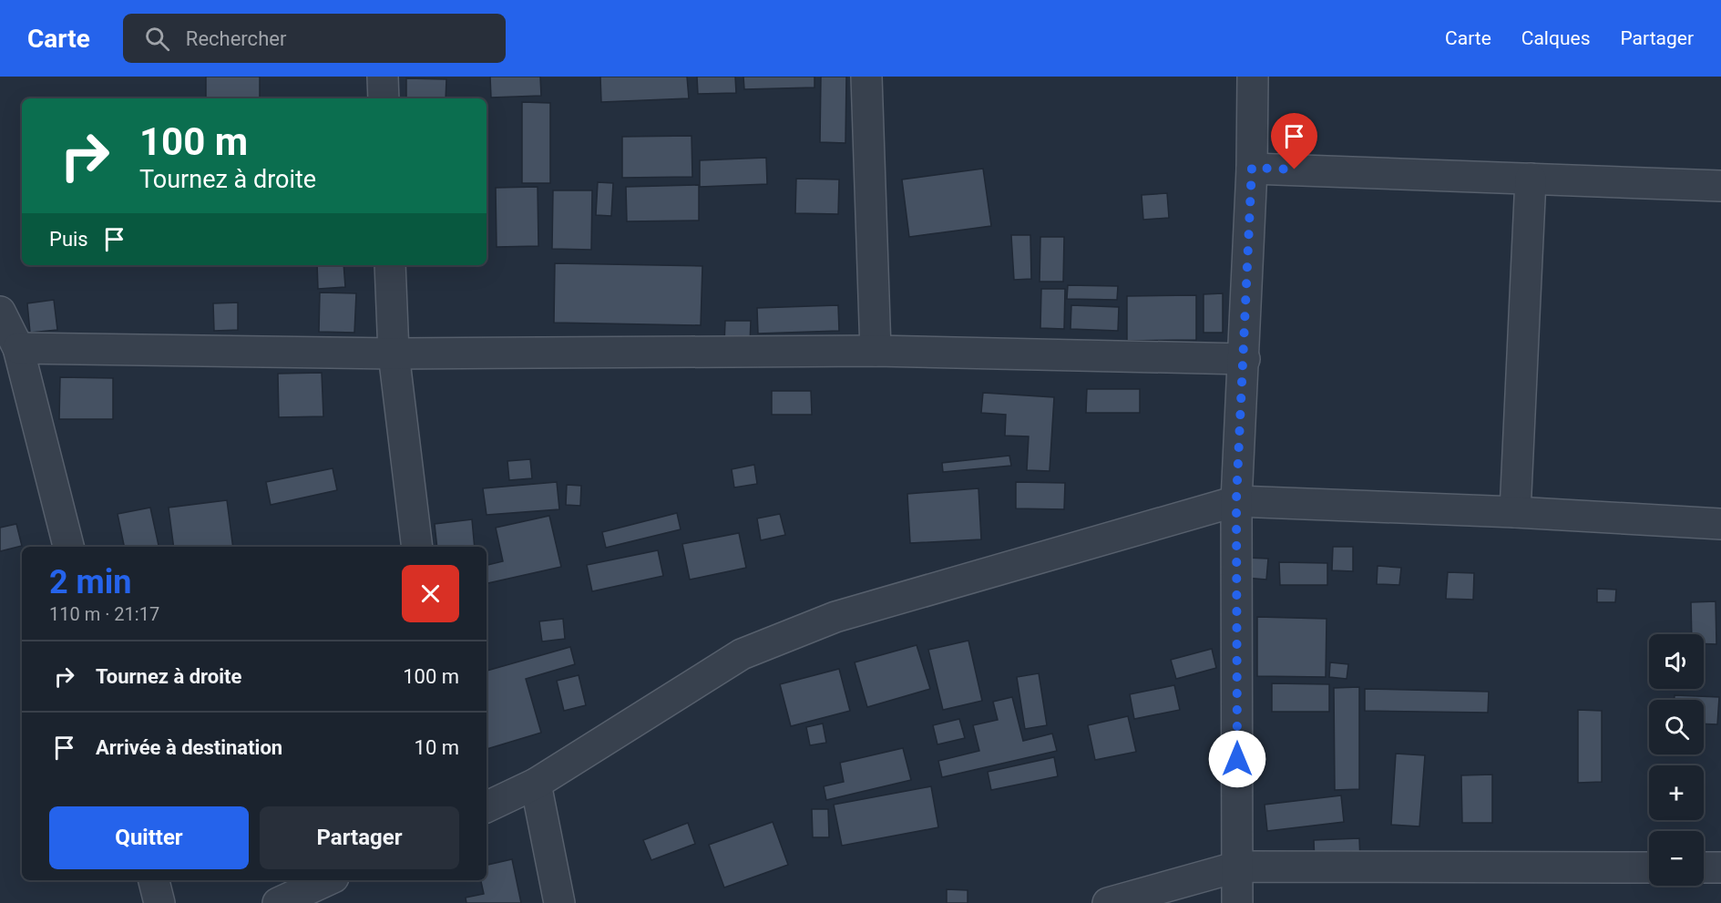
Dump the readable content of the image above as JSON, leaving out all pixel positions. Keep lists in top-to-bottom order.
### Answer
{
  "page": {
    "header": "Carte",
    "search": "Rechercher",
    "nav": ["Carte", "Calques", "Partager"],
    "turn": ["100 m", "Tournez à droite"],
    "then": "Puis",
    "heading": ["2 min", "110 m · 21:17"],
    "map_buttons": ["+", "−"],
    "list": [
      {
        "name": "Tournez à droite",
        "value": "100 m"
      },
      {
        "name": "Arrivée à destination",
        "value": "10 m"
      }
    ],
    "buttons": ["Quitter", "Partager"]
  }
}
